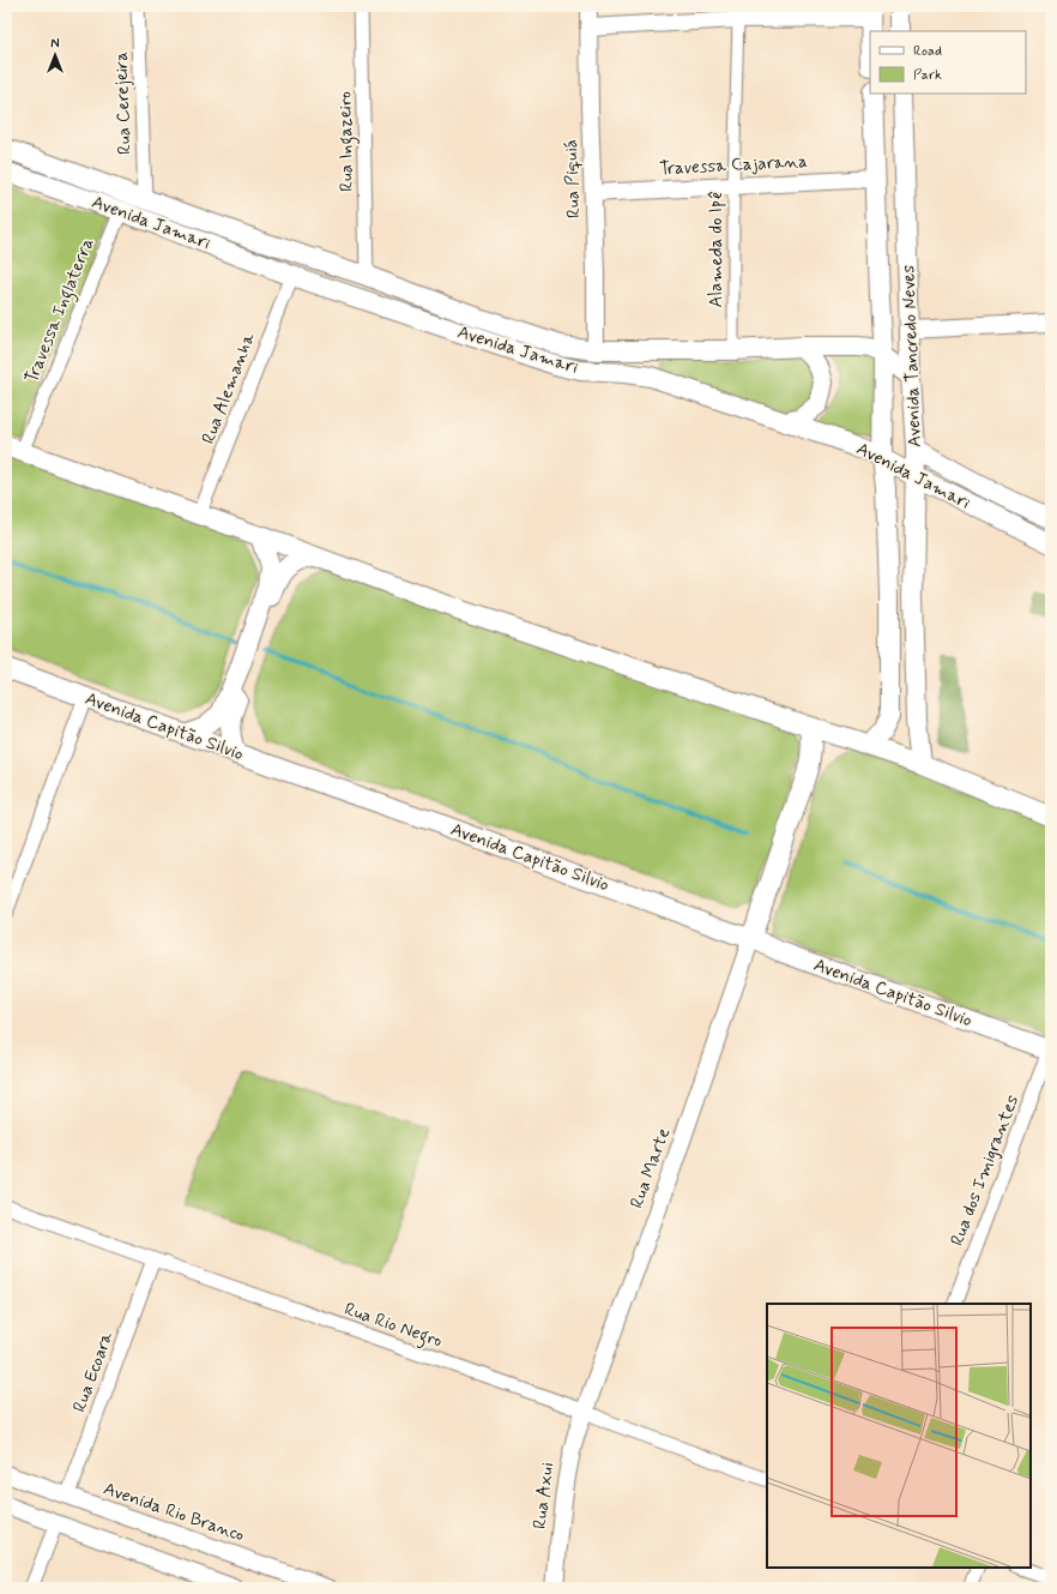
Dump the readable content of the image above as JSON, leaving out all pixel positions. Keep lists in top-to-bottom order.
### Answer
{
  "streets": {
    "main road": ["Avenida Jamari", "Avenida Tancredo Neves", "Avenida Capitão Silvio"],
    "street": [
      "Rua Cerejeira",
      "Rua Ingazeiro",
      "Travessa Cajarana",
      "Rua Piquiá",
      "Alameda do Ipê",
      "Travessa Inglaterra",
      "Rua Alemanha",
      "Rua Marte",
      "Rua dos Imigrantes",
      "Rua Rio Negro",
      "Rua Ecoara",
      "Rua Axui",
      "Avenida Rio Branco"
    ]
  },
  "crossings": [
    ["Rua Cerejeira", "Avenida Jamari"],
    ["Rua Ingazeiro", "Avenida Jamari"],
    ["Travessa Cajarana", "Rua Piquiá"],
    ["Travessa Cajarana", "Alameda do Ipê"],
    ["Travessa Cajarana", "Avenida Tancredo Neves"],
    ["Rua Piquiá", "Avenida Jamari"],
    ["Avenida Jamari", "Alameda do Ipê"],
    ["Avenida Jamari", "Travessa Inglaterra"],
    ["Avenida Jamari", "Avenida Tancredo Neves"],
    ["Avenida Jamari", "Rua Alemanha"],
    ["Avenida Capitão Silvio", "Rua Marte"],
    ["Avenida Capitão Silvio", "Rua dos Imigrantes"],
    ["Rua Marte", "Rua Rio Negro"],
    ["Rua Marte", "Rua Axui"],
    ["Rua Rio Negro", "Rua Ecoara"],
    ["Rua Rio Negro", "Rua Axui"],
    ["Rua Ecoara", "Avenida Rio Branco"]
  ],
  "legend": ["Road", "Park"],
  "north": "top"
}
